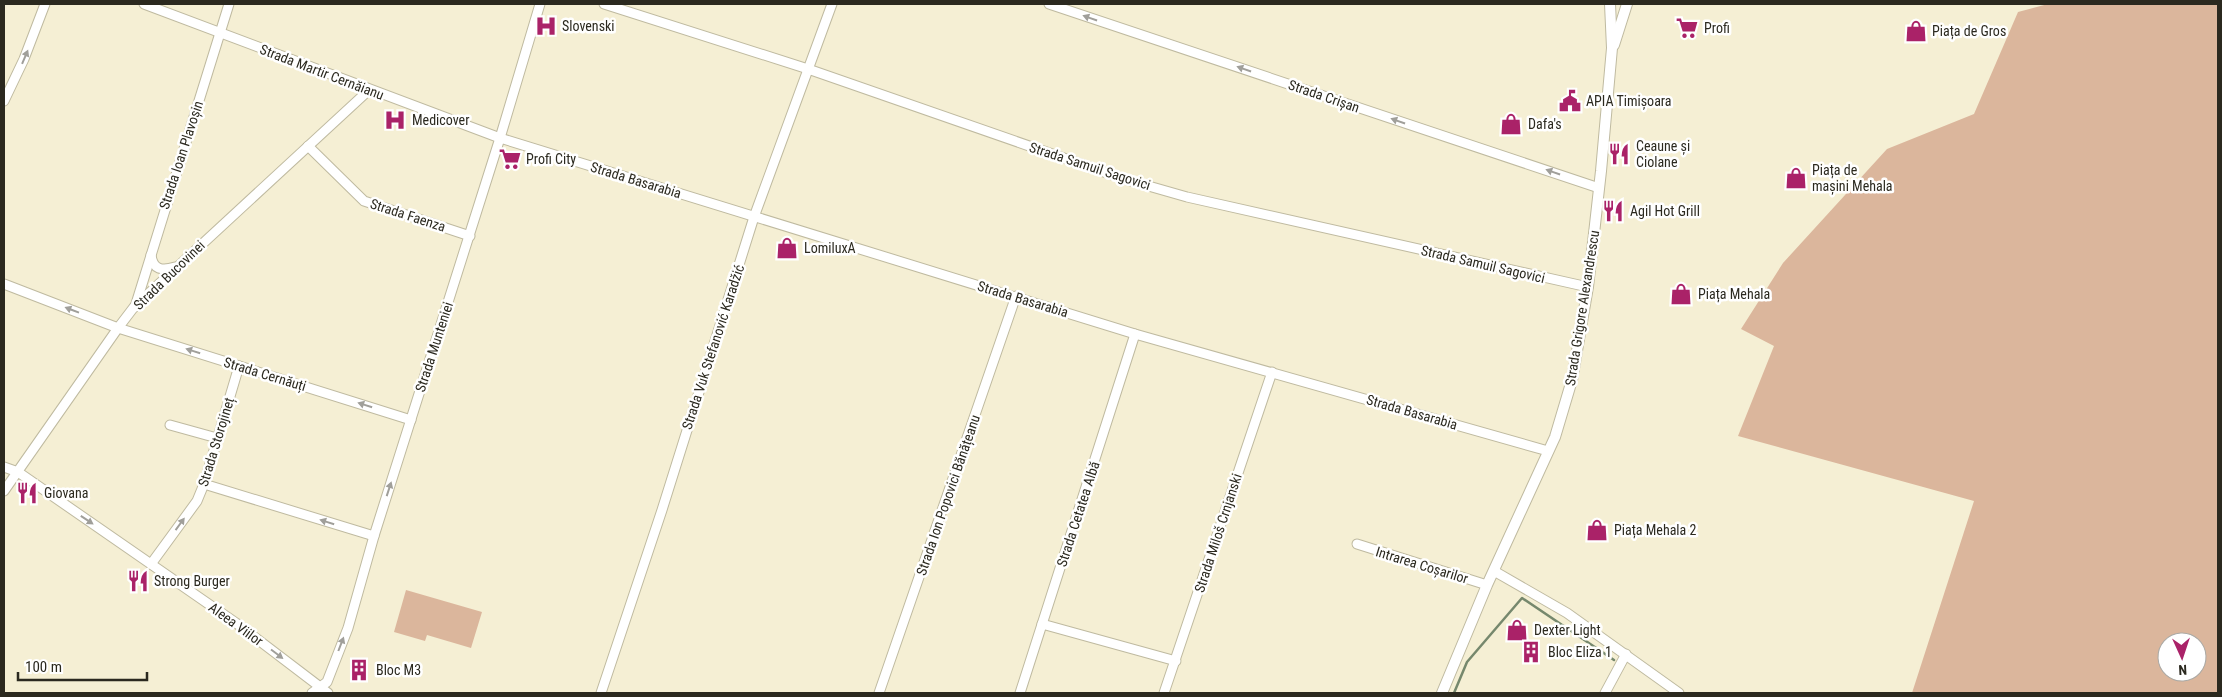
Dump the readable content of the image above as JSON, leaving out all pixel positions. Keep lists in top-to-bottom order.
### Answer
{
  "streets": {
    "street": [
      "Strada Martir Cernăianu",
      "Strada Crișan",
      "Strada Ioan Plavoșin",
      "Strada Samuil Sagovici",
      "Strada Basarabia",
      "Strada Faenza",
      "Strada Bucovinei",
      "Strada Grigore Alexandrescu",
      "Strada Munteniei",
      "Strada Vuk Stefanović Karadžić",
      "Strada Cernăuți",
      "Strada Storojineț",
      "Strada Ion Popovici Bănățeanu",
      "Strada Cetatea Albă",
      "Strada Miloš Crnjanski",
      "Intrarea Coșarilor",
      "Aleea Viilor"
    ]
  },
  "crossings": [
    ["Strada Martir Cernăianu", "Strada Ioan Plavoșin"],
    ["Strada Martir Cernăianu", "Strada Basarabia"],
    ["Strada Martir Cernăianu", "Strada Bucovinei"],
    ["Strada Martir Cernăianu", "Strada Munteniei"],
    ["Strada Crișan", "Strada Grigore Alexandrescu"],
    ["Strada Ioan Plavoșin", "Strada Bucovinei"],
    ["Strada Samuil Sagovici", "Strada Grigore Alexandrescu"],
    ["Strada Samuil Sagovici", "Strada Vuk Stefanović Karadžić"],
    ["Strada Basarabia", "Strada Grigore Alexandrescu"],
    ["Strada Basarabia", "Strada Munteniei"],
    ["Strada Basarabia", "Strada Vuk Stefanović Karadžić"],
    ["Strada Basarabia", "Strada Ion Popovici Bănățeanu"],
    ["Strada Basarabia", "Strada Cetatea Albă"],
    ["Strada Basarabia", "Strada Miloš Crnjanski"],
    ["Strada Faenza", "Strada Bucovinei"],
    ["Strada Faenza", "Strada Munteniei"],
    ["Strada Bucovinei", "Strada Cernăuți"],
    ["Strada Bucovinei", "Aleea Viilor"],
    ["Strada Grigore Alexandrescu", "Intrarea Coșarilor"],
    ["Strada Munteniei", "Strada Cernăuți"],
    ["Strada Munteniei", "Aleea Viilor"],
    ["Strada Cernăuți", "Strada Storojineț"],
    ["Strada Storojineț", "Aleea Viilor"]
  ],
  "one_way": [
    "Strada Crișan",
    "Strada Munteniei",
    "Strada Cernăuți",
    "Strada Storojineț",
    "Aleea Viilor"
  ],
  "places": {
    "hospital": ["Slovenski", "Medicover"],
    "supermarket": ["Profi", "Profi City"],
    "shop": [
      "Piața de Gros",
      "Dafa's",
      "Piața de mașini Mehala",
      "LomiluxA",
      "Piața Mehala",
      "Piața Mehala 2",
      "Dexter Light"
    ],
    "public building": ["APIA Timișoara"],
    "restaurant": [
      "Ceaune și Ciolane",
      "Agil Hot Grill",
      "Giovana",
      "Strong Burger"
    ],
    "building": ["Bloc Eliza 1", "Bloc M3"]
  },
  "scale_bar": "100 m",
  "north": "bottom"
}
